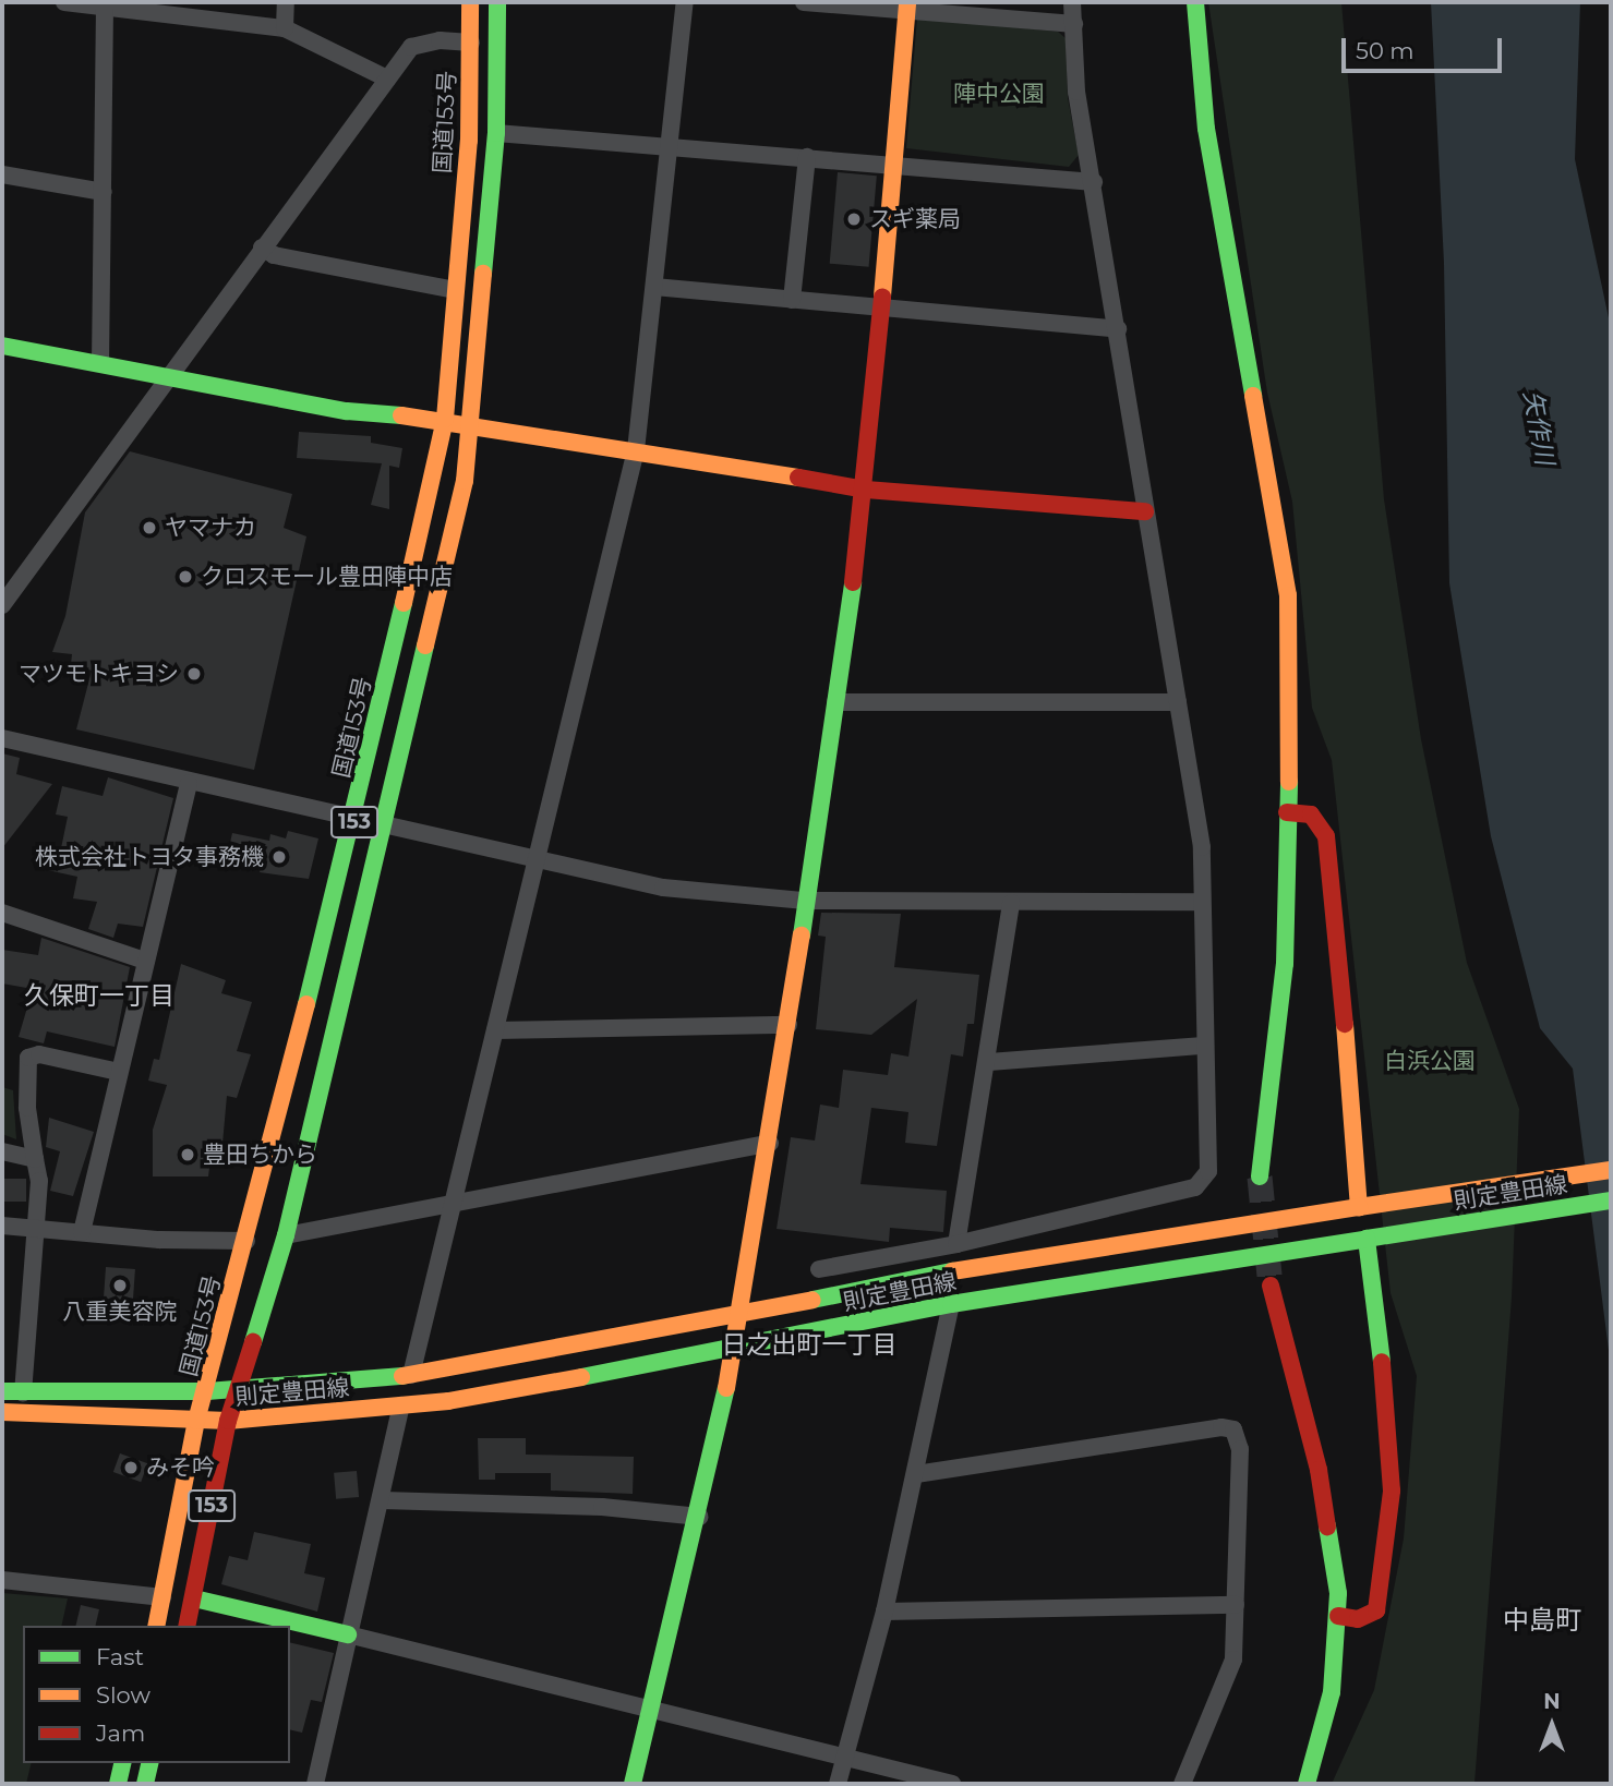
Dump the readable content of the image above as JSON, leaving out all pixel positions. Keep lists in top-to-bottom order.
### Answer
{
  "streets": {
    "main road": ["国道153号", "153", "則定豊田線"]
  },
  "crossings": [
    ["国道153号", "則定豊田線"],
    ["153", "則定豊田線"]
  ],
  "districts": ["久保町一丁目", "日之出町一丁目", "中島町"],
  "water": ["矢作川"],
  "parks": ["陣中公園", "白浜公園"],
  "places": [
    "スギ薬局",
    "ヤマナカ",
    "クロスモール豊田陣中店",
    "マツモトキヨシ",
    "株式会社トヨタ事務機",
    "豊田ちから",
    "八重美容院",
    "みそ吟"
  ],
  "legend": ["Fast", "Slow", "Jam"],
  "scale_bar": "50 m",
  "north": "top"
}
